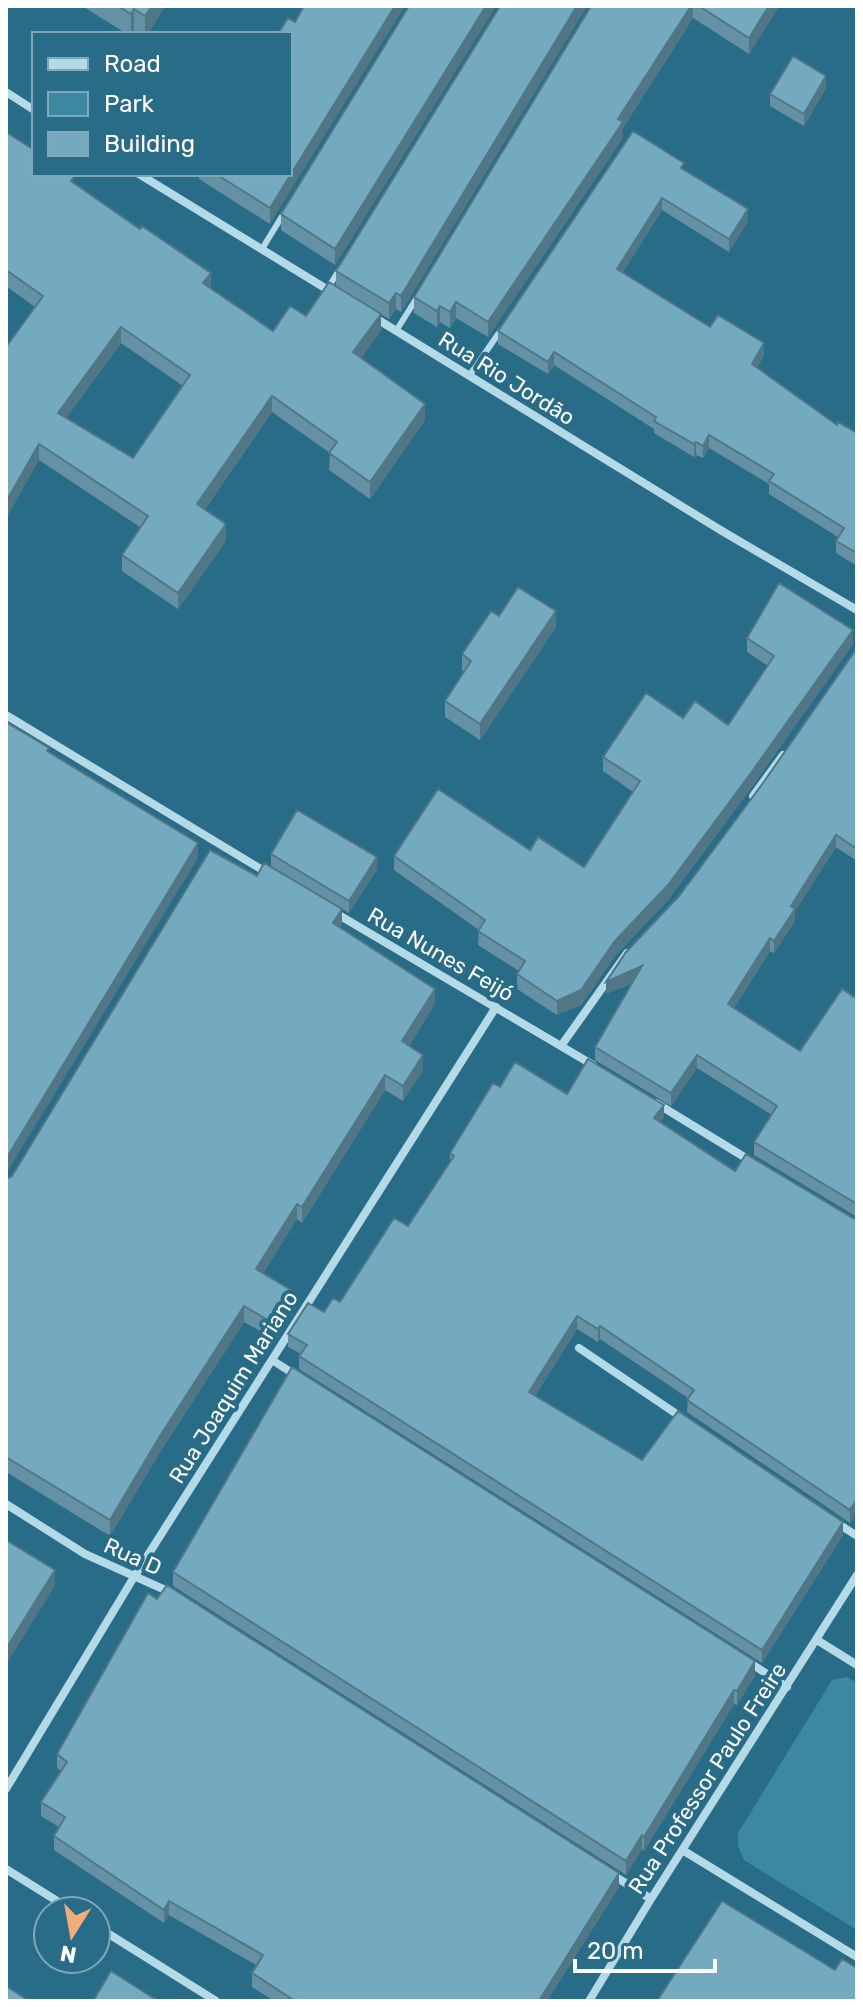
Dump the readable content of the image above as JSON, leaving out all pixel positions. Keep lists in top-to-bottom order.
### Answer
{
  "streets": {
    "street": [
      "Rua Rio Jordão",
      "Rua Nunes Feijó",
      "Rua Joaquim Mariano",
      "Rua D",
      "Rua Professor Paulo Freire"
    ]
  },
  "crossings": [
    ["Rua Nunes Feijó", "Rua Joaquim Mariano"],
    ["Rua Joaquim Mariano", "Rua D"]
  ],
  "legend": ["Road", "Park", "Building"],
  "scale_bar": "20 m",
  "north": "bottom"
}
